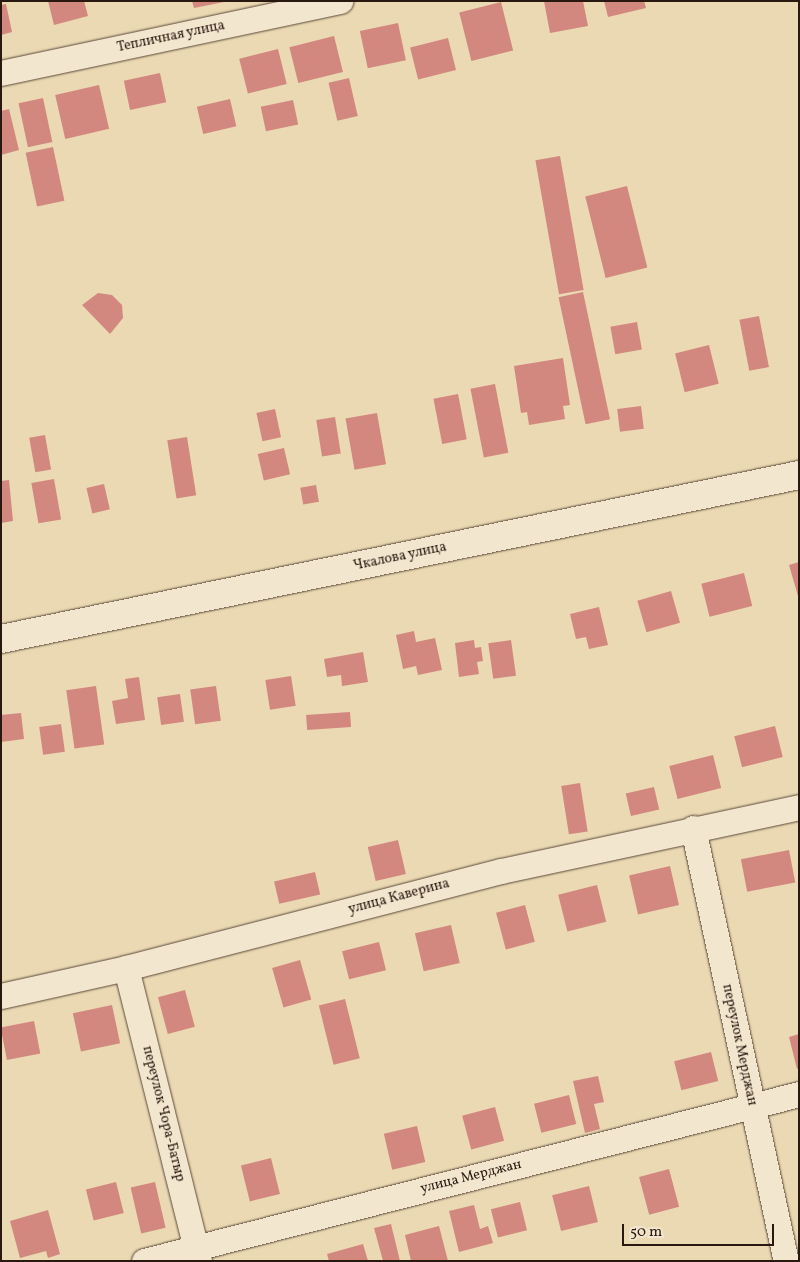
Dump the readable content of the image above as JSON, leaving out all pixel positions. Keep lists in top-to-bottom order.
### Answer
{
  "streets": {
    "main road": ["Чкалова улица"],
    "street": [
      "Тепличная улица",
      "улица Каверина",
      "переулок Мерджан",
      "переулок Чора-Батыр",
      "улица Мерджан"
    ]
  },
  "crossings": [
    ["улица Каверина", "переулок Мерджан"],
    ["улица Каверина", "переулок Чора-Батыр"],
    ["переулок Мерджан", "улица Мерджан"],
    ["переулок Чора-Батыр", "улица Мерджан"]
  ],
  "scale_bar": "50 m"
}
